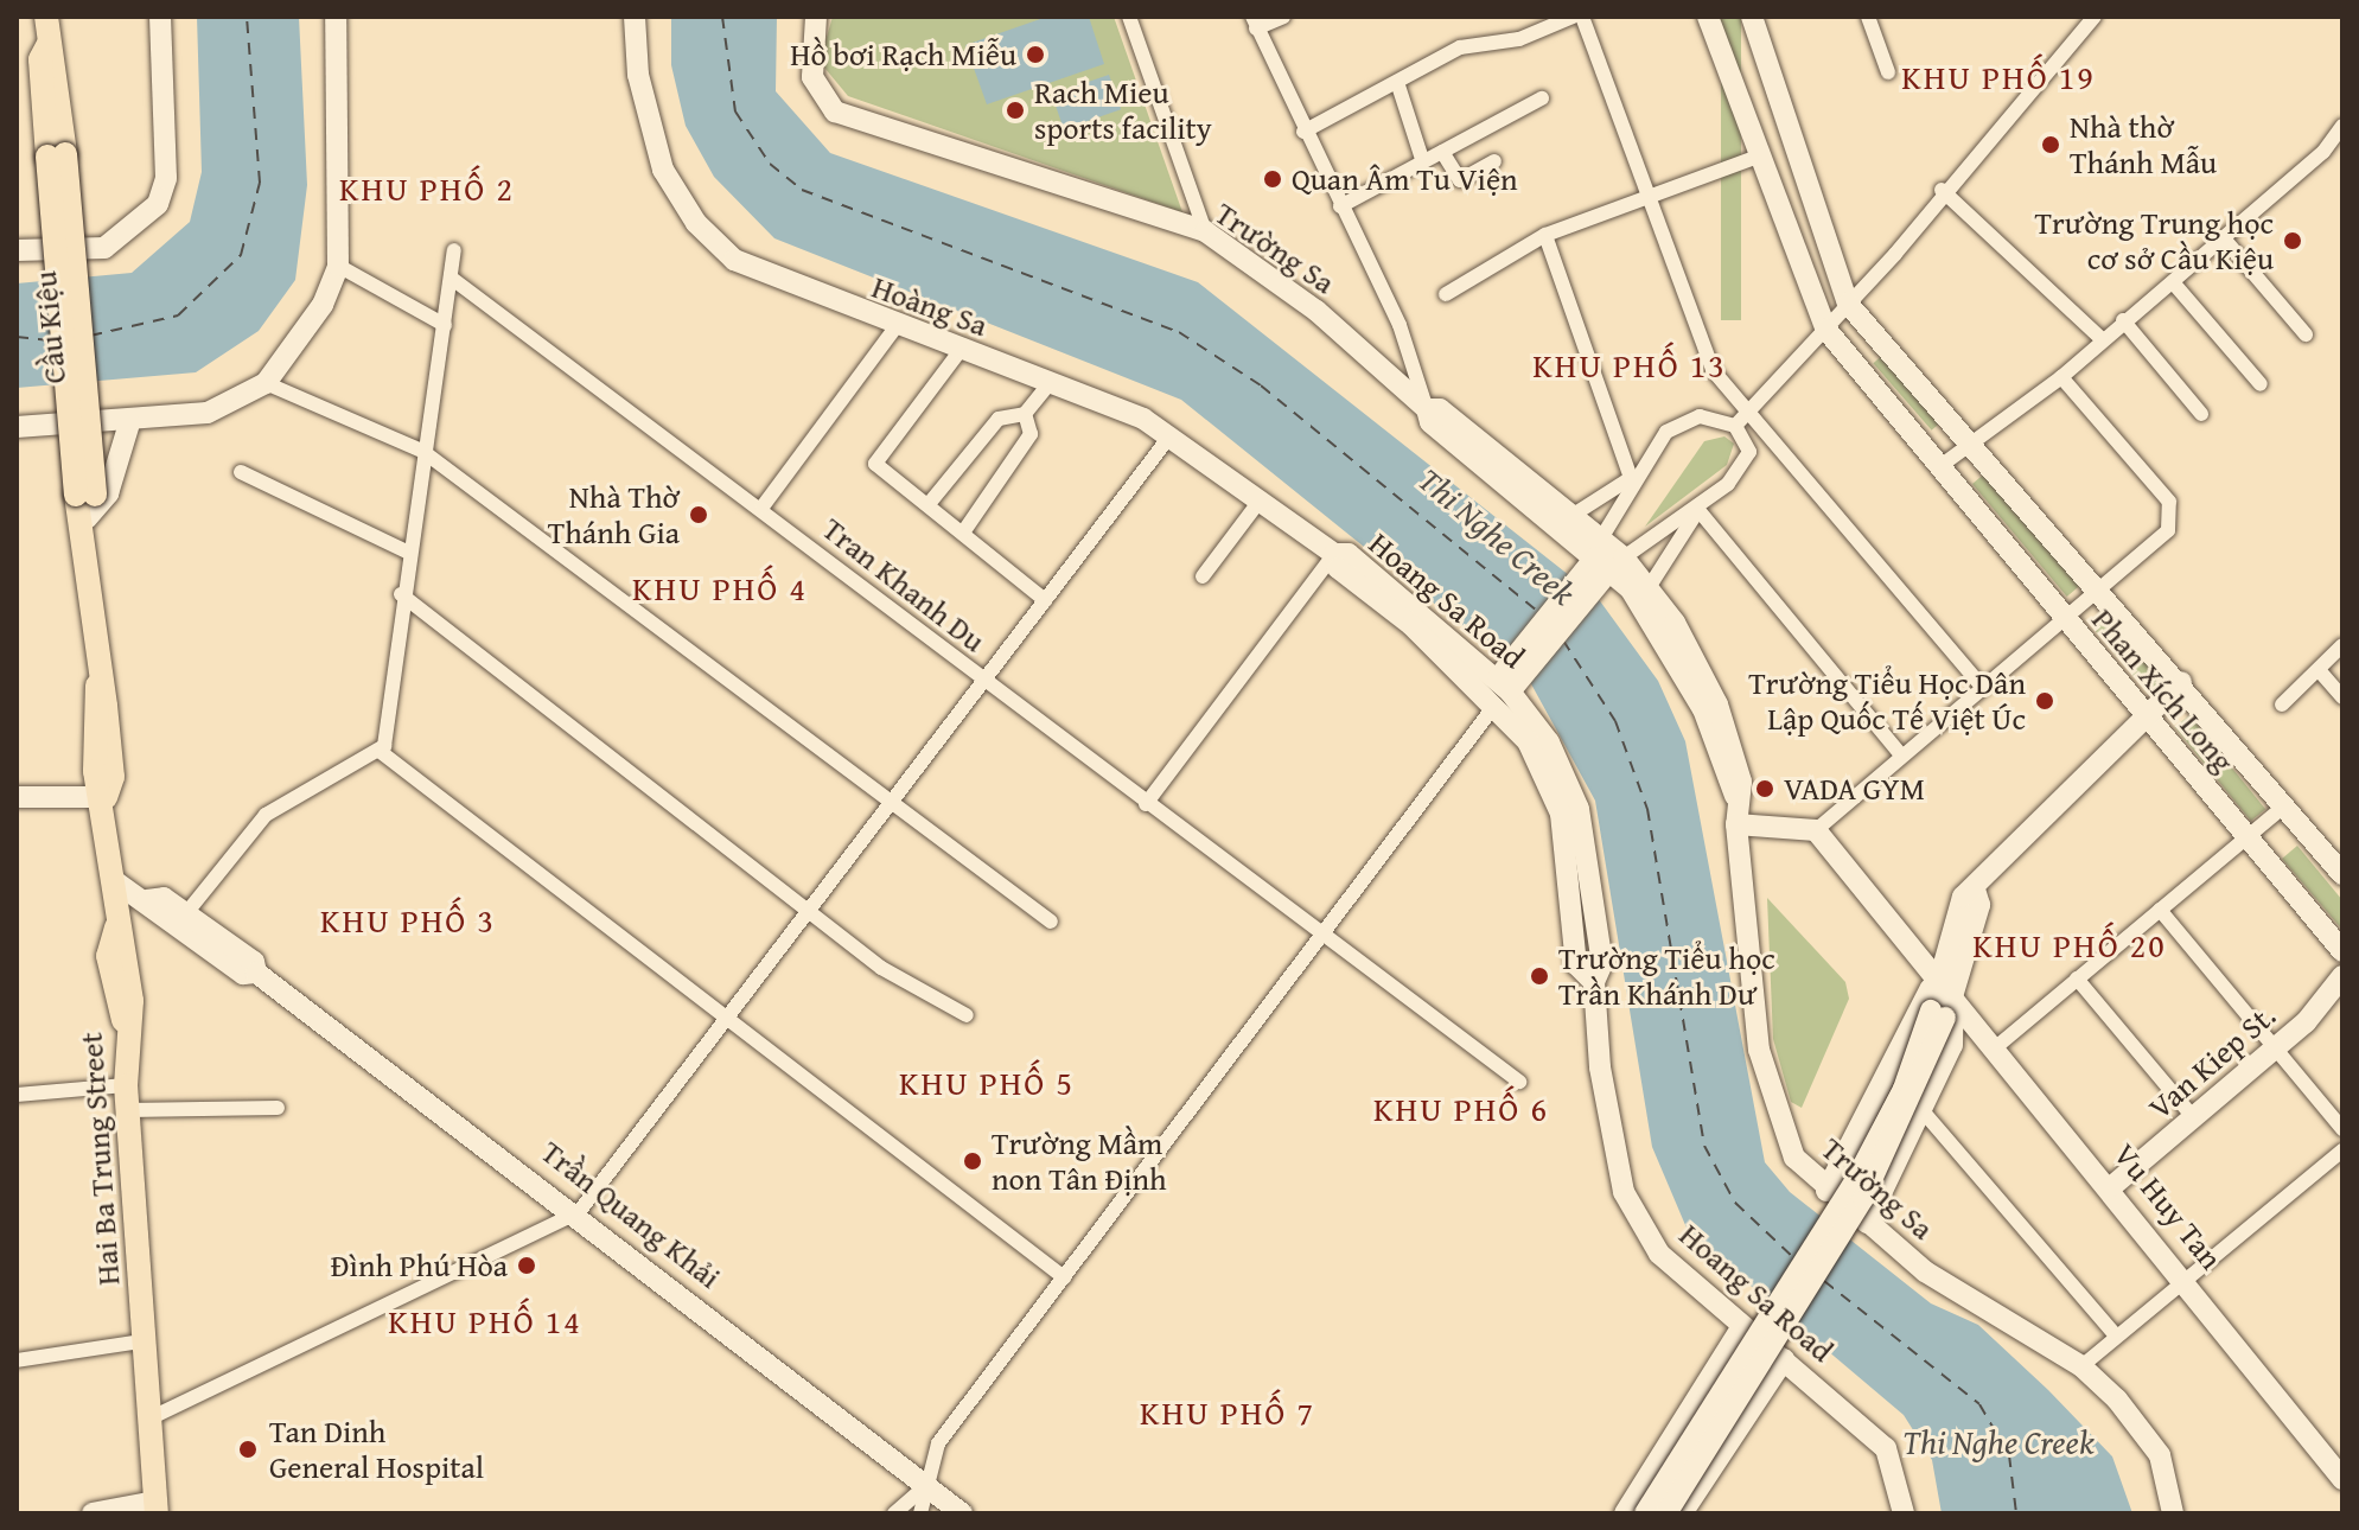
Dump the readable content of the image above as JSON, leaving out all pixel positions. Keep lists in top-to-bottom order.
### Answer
{
  "streets": {
    "main road": ["Cầu Kiệu", "Hai Ba Trung Street"],
    "street": [
      "Trường Sa",
      "Hoàng Sa",
      "Tran Khanh Du",
      "Hoang Sa Road",
      "Phan Xích Long",
      "Van Kiep St.",
      "Vu Huy Tan",
      "Trần Quang Khải"
    ]
  },
  "crossings": [
    ["Hoàng Sa", "Hoang Sa Road"],
    ["Cầu Kiệu", "Hai Ba Trung Street"],
    ["Van Kiep St.", "Vu Huy Tan"],
    ["Hai Ba Trung Street", "Trần Quang Khải"]
  ],
  "districts": [
    "KHU PHỐ 19",
    "KHU PHỐ 2",
    "KHU PHỐ 13",
    "KHU PHỐ 4",
    "KHU PHỐ 3",
    "KHU PHỐ 20",
    "KHU PHỐ 5",
    "KHU PHỐ 6",
    "KHU PHỐ 14",
    "KHU PHỐ 7"
  ],
  "water": ["Thi Nghe Creek"],
  "places": [
    "Hồ bơi Rạch Miễu",
    "Rach Mieu sports facility",
    "Nhà thờ Thánh Mẫu",
    "Quan Âm Tu Viện",
    "Trường Trung học cơ sở Cầu Kiệu",
    "Nhà Thờ Thánh Gia",
    "Trường Tiểu Học Dân Lập Quốc Tế Việt Úc",
    "VADA GYM",
    "Trường Tiểu học Trần Khánh Dư",
    "Trường Mầm non Tân Định",
    "Đình Phú Hòa",
    "Tan Dinh General Hospital"
  ]
}
